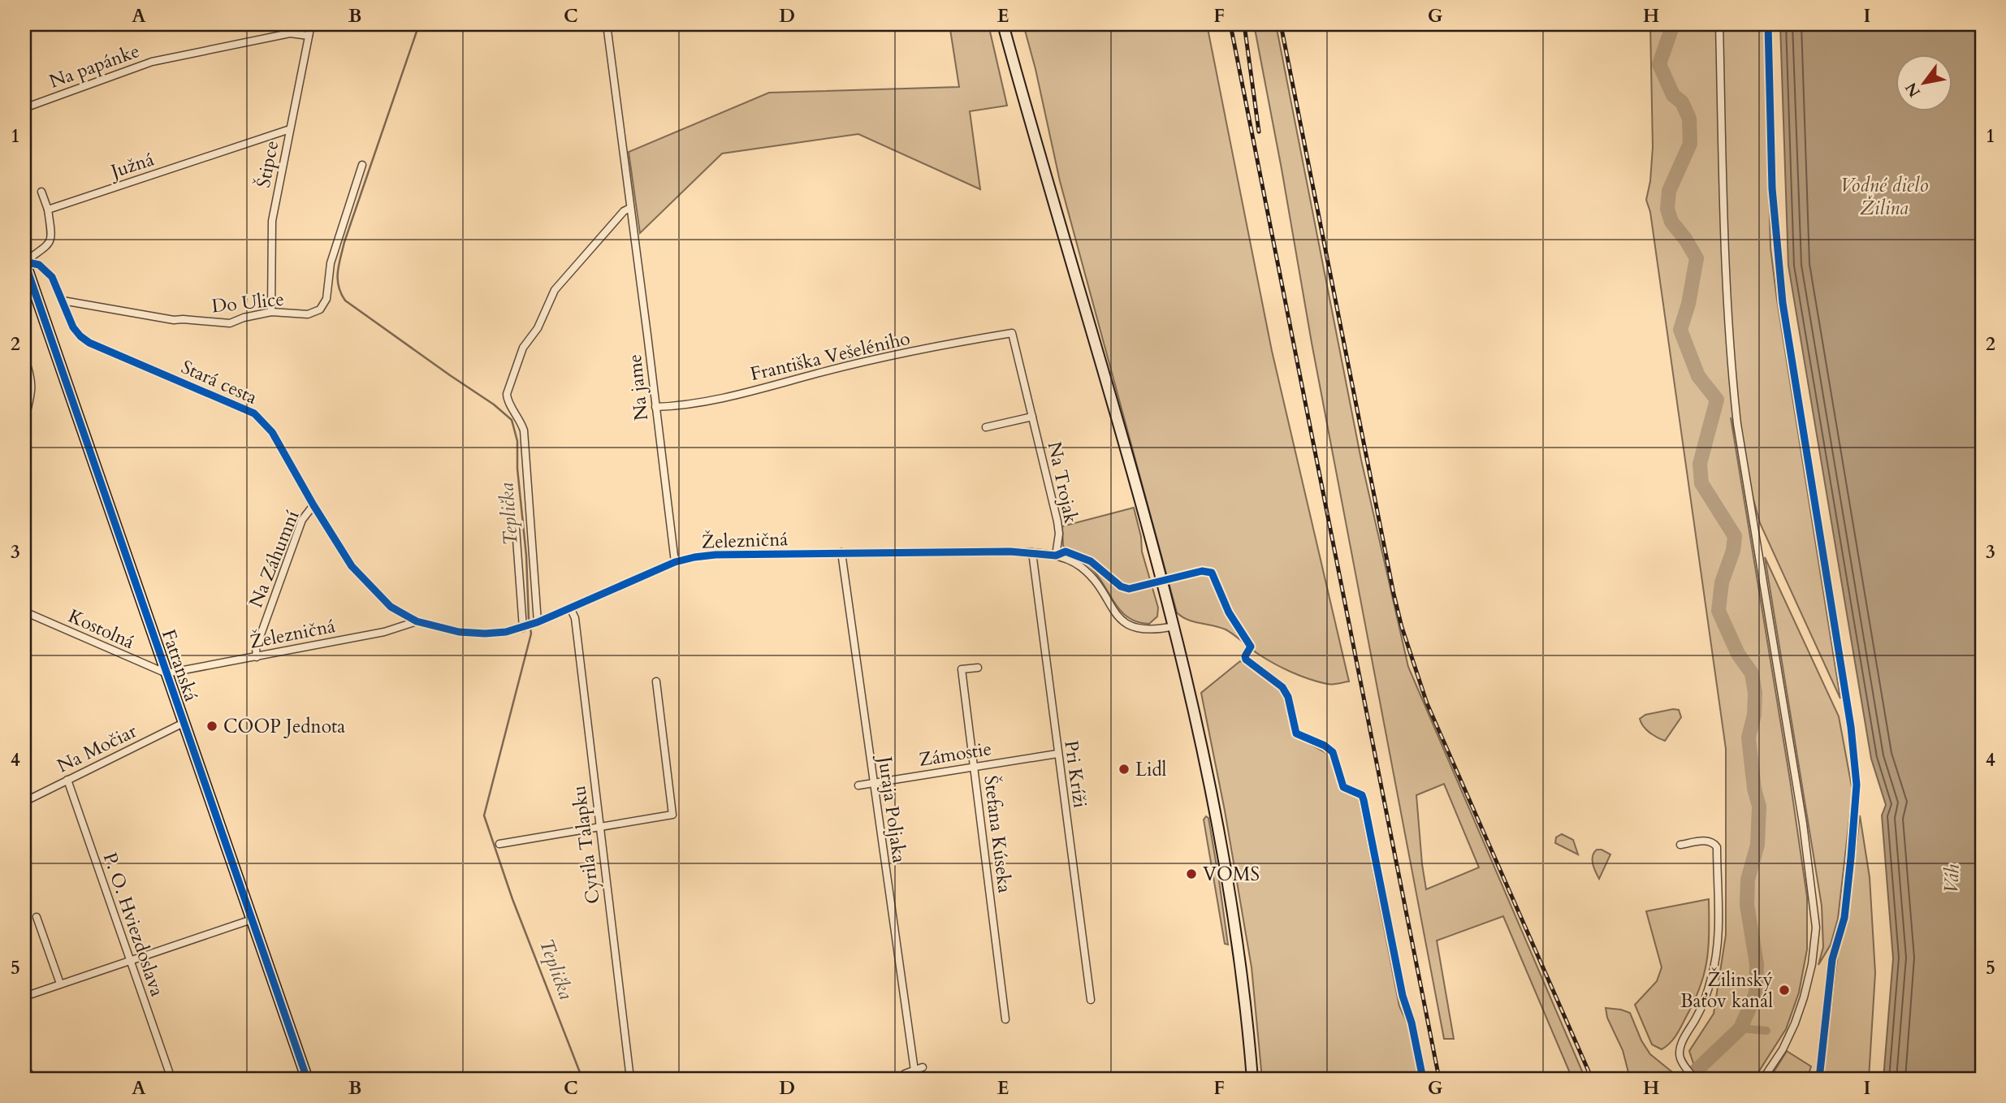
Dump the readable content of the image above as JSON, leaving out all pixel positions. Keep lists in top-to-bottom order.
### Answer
{
  "streets": {
    "main road": ["Fatranská"],
    "street": [
      "Na papánke",
      "Štipce",
      "Južná",
      "Do Ulice",
      "Františka Vešeléniho",
      "Stará cesta",
      "Na jame",
      "Na Trojak",
      "Železničná",
      "Na Záhumní",
      "Kostolná",
      "Na Močiar",
      "Zámostie",
      "Pri Kríži",
      "Juraja Poljaka",
      "Štefana Kúseka",
      "Cyrila Talapku",
      "P. O. Hviezdoslava"
    ]
  },
  "crossings": [
    ["Na papánke", "Štipce"],
    ["Štipce", "Južná"],
    ["Štipce", "Do Ulice"],
    ["Do Ulice", "Stará cesta"],
    ["Františka Vešeléniho", "Na jame"],
    ["Františka Vešeléniho", "Na Trojak"],
    ["Stará cesta", "Železničná"],
    ["Stará cesta", "Na Záhumní"],
    ["Stará cesta", "Fatranská"],
    ["Na jame", "Železničná"],
    ["Na Trojak", "Železničná"],
    ["Železničná", "Na Záhumní"],
    ["Železničná", "Kostolná"],
    ["Železničná", "Fatranská"],
    ["Železničná", "Pri Kríži"],
    ["Železničná", "Juraja Poljaka"],
    ["Železničná", "Cyrila Talapku"],
    ["Kostolná", "Fatranská"],
    ["Fatranská", "Na Močiar"],
    ["Na Močiar", "P. O. Hviezdoslava"],
    ["Zámostie", "Pri Kríži"],
    ["Zámostie", "Juraja Poljaka"],
    ["Zámostie", "Štefana Kúseka"]
  ],
  "water": ["Vodné dielo Žilina", "Teplička", "Váh"],
  "places": [
    "COOP Jednota",
    "Lidl",
    "VOMS",
    "Žilinský Baťov kanál"
  ],
  "north": "bottom left",
  "grid": {
    "columns": [
      "A",
      "B",
      "C",
      "D",
      "E",
      "F",
      "G",
      "H",
      "I"
    ],
    "rows": [
      "1",
      "2",
      "3",
      "4",
      "5"
    ]
  }
}
